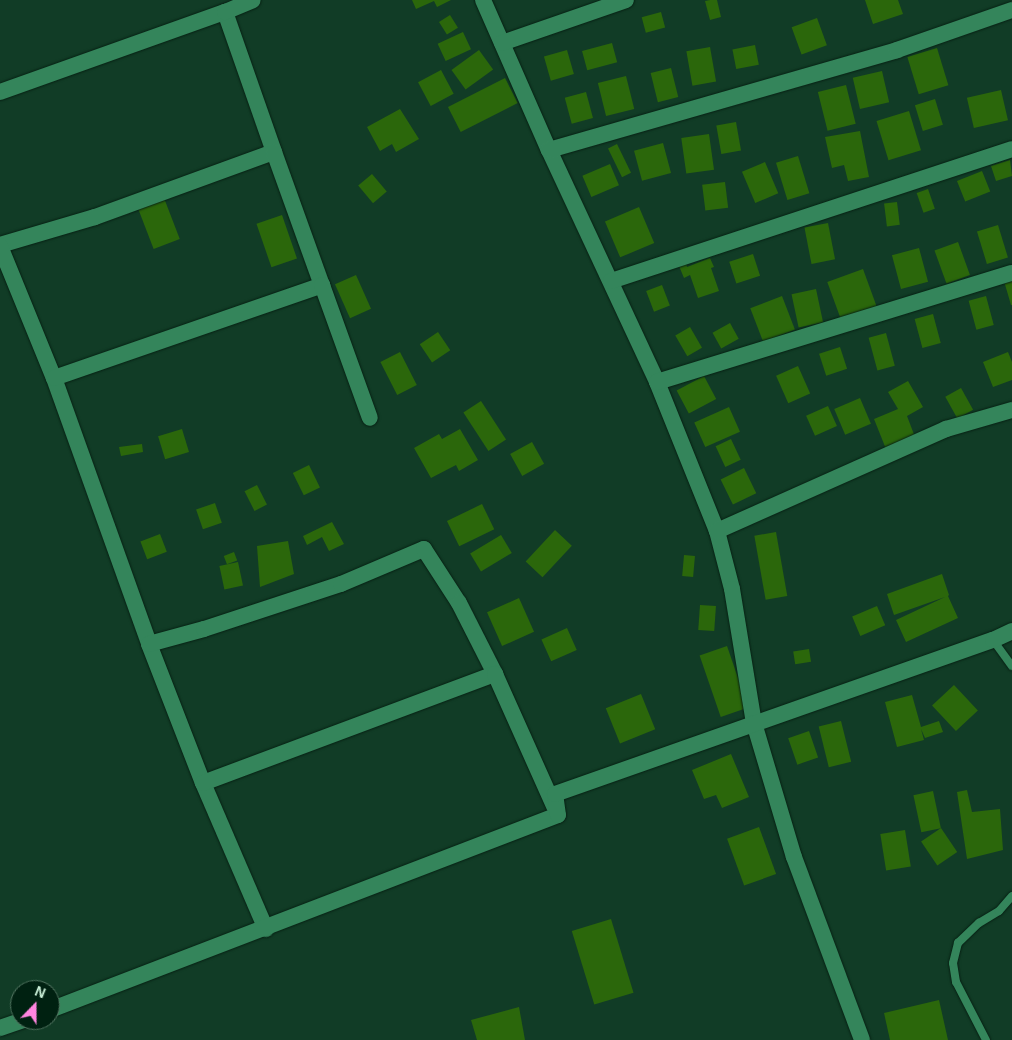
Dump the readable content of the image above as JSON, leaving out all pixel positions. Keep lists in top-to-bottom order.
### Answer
{
  "north": "top"
}
